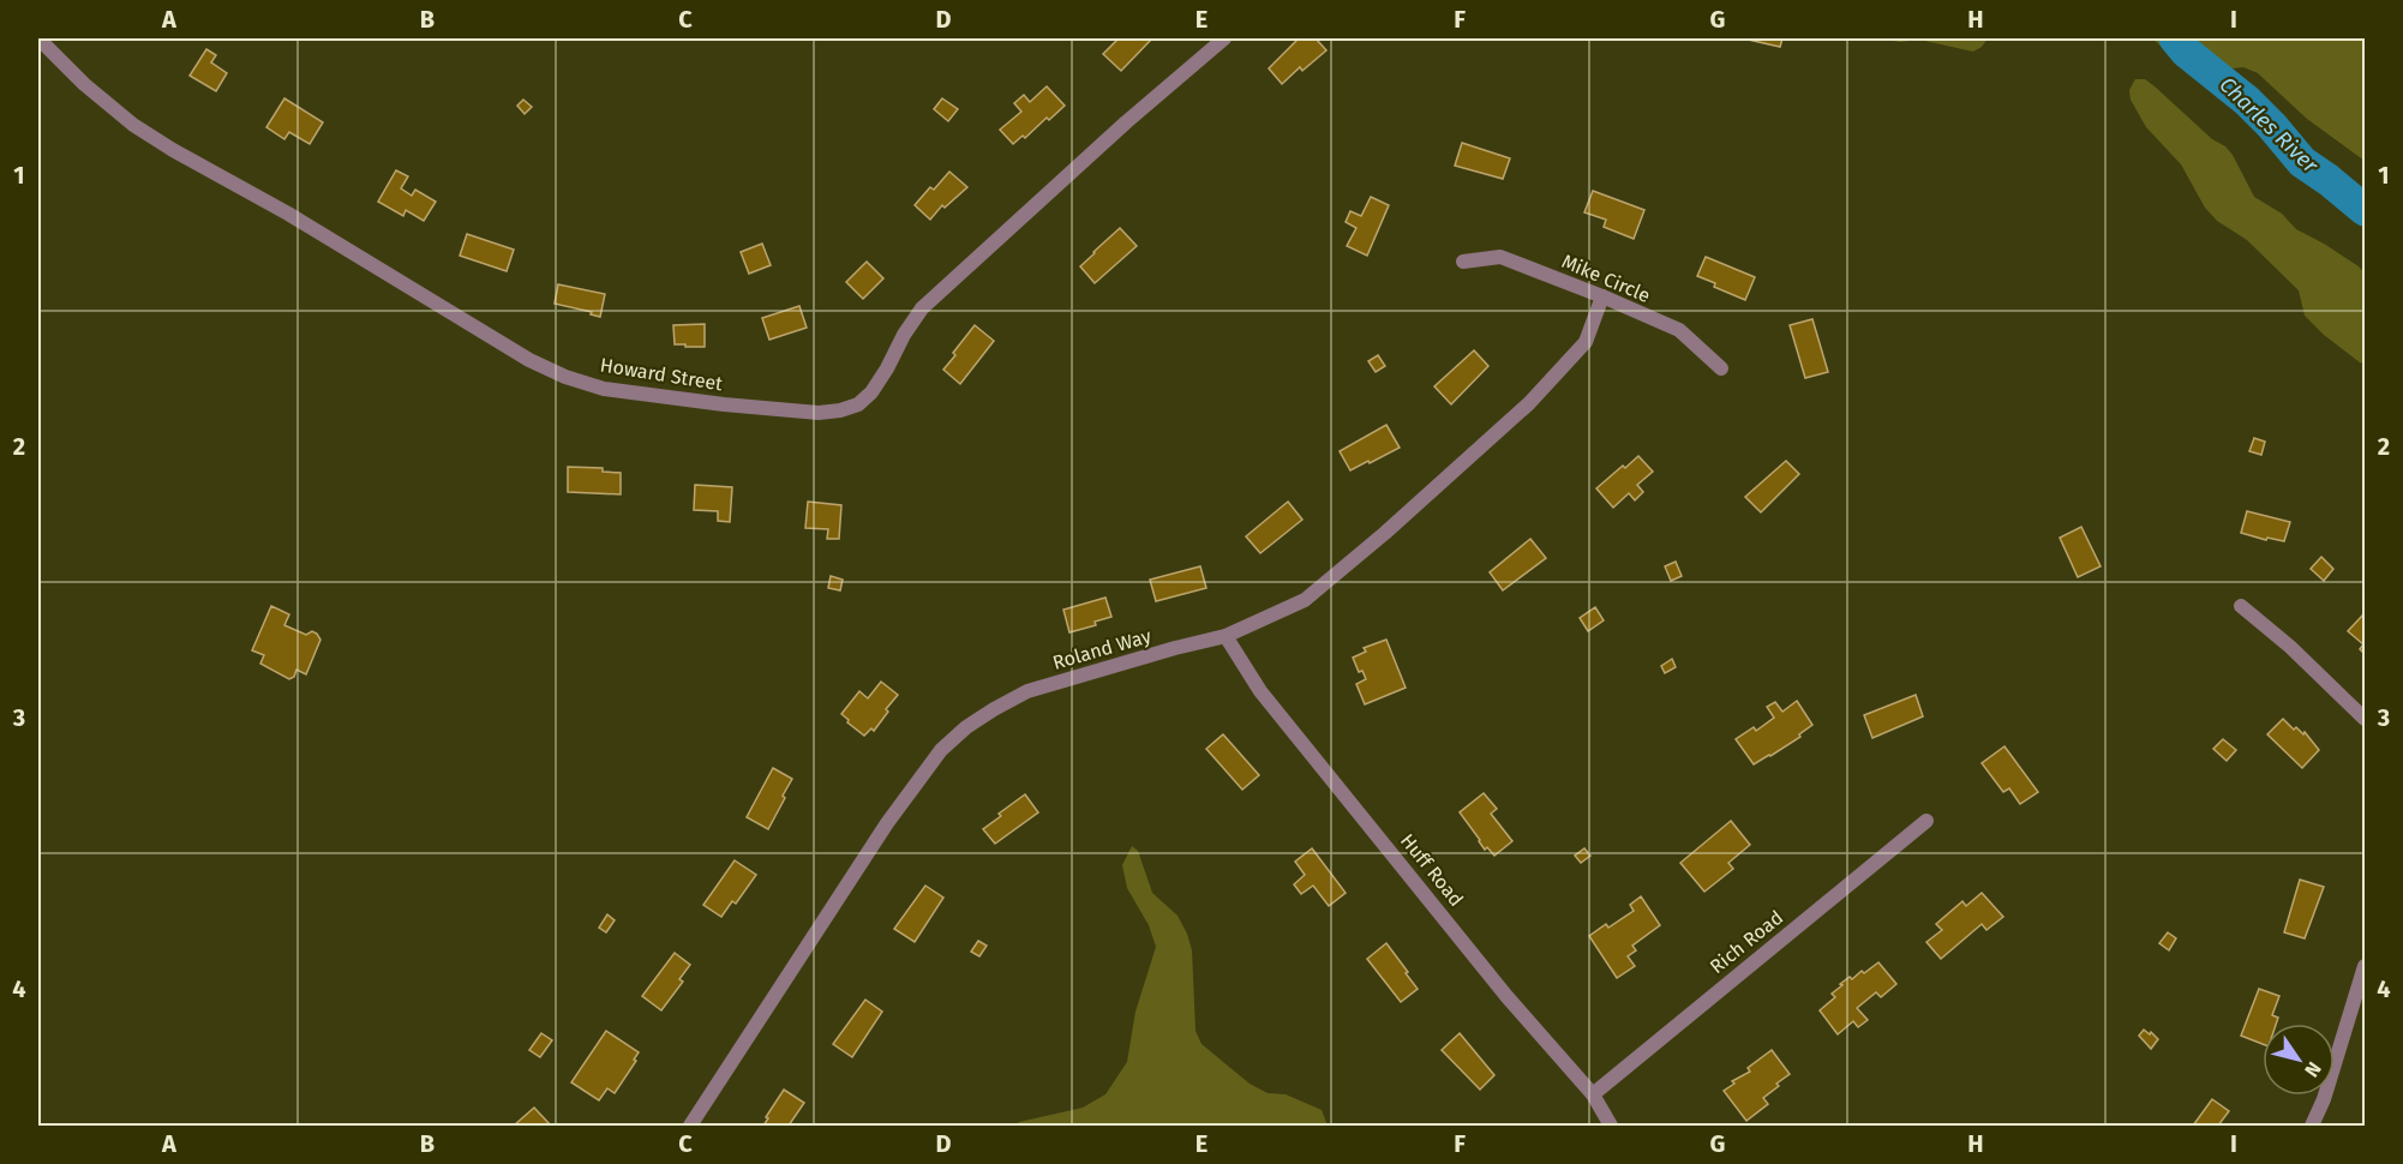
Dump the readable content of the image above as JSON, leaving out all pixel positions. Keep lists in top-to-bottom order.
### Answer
{
  "streets": {
    "street": [
      "Mike Circle",
      "Howard Street",
      "Roland Way",
      "Huff Road",
      "Rich Road"
    ]
  },
  "crossings": [
    ["Mike Circle", "Roland Way"],
    ["Roland Way", "Huff Road"],
    ["Huff Road", "Rich Road"]
  ],
  "water": ["Charles River"],
  "north": "bottom right",
  "grid": {
    "columns": [
      "A",
      "B",
      "C",
      "D",
      "E",
      "F",
      "G",
      "H",
      "I"
    ],
    "rows": [
      "1",
      "2",
      "3",
      "4"
    ]
  }
}
